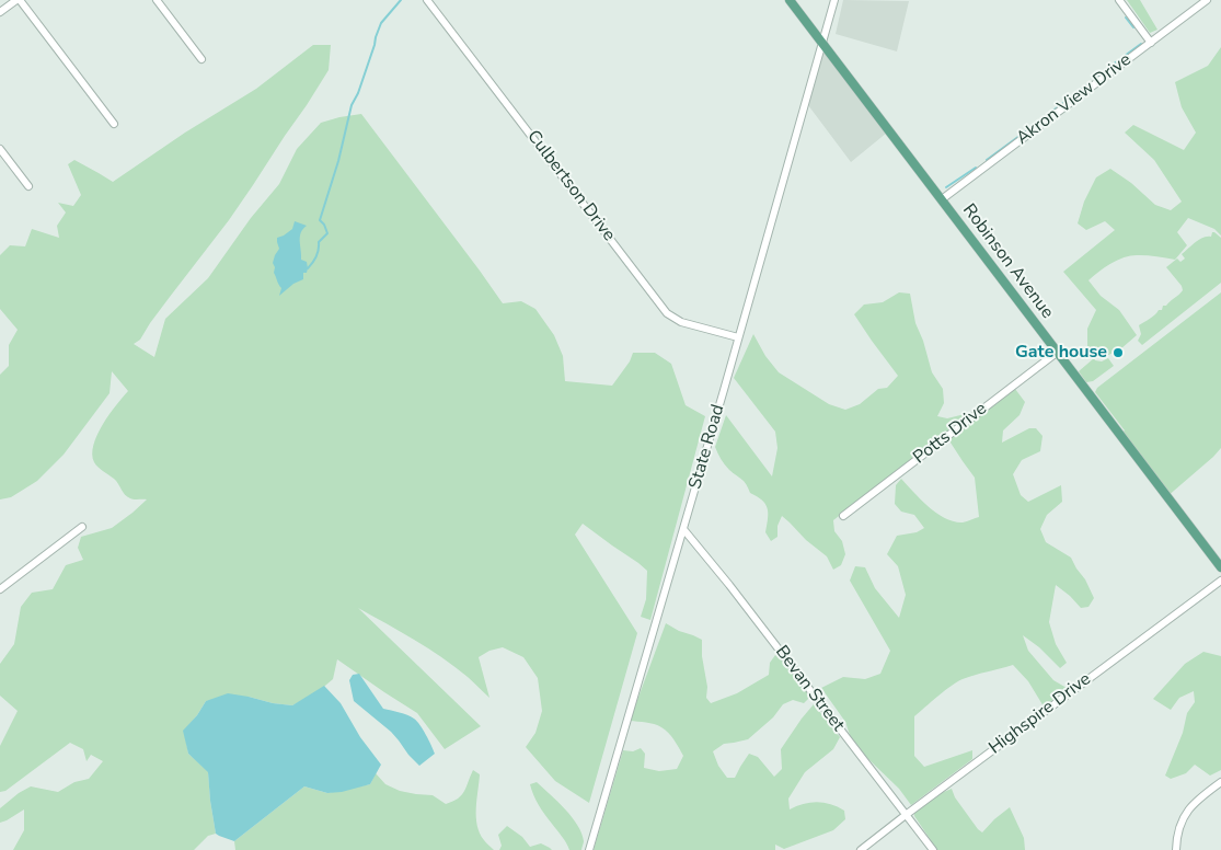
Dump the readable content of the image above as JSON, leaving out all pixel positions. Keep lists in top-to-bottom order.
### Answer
{
  "streets": {
    "main road": ["Robinson Avenue"],
    "street": [
      "Akron View Drive",
      "Culbertson Drive",
      "Potts Drive",
      "State Road",
      "Bevan Street",
      "Highspire Drive"
    ]
  },
  "crossings": [
    ["Akron View Drive", "Robinson Avenue"],
    ["Culbertson Drive", "State Road"],
    ["Robinson Avenue", "Potts Drive"],
    ["Robinson Avenue", "State Road"],
    ["State Road", "Bevan Street"],
    ["Bevan Street", "Highspire Drive"]
  ],
  "places": ["Gate house"]
}
